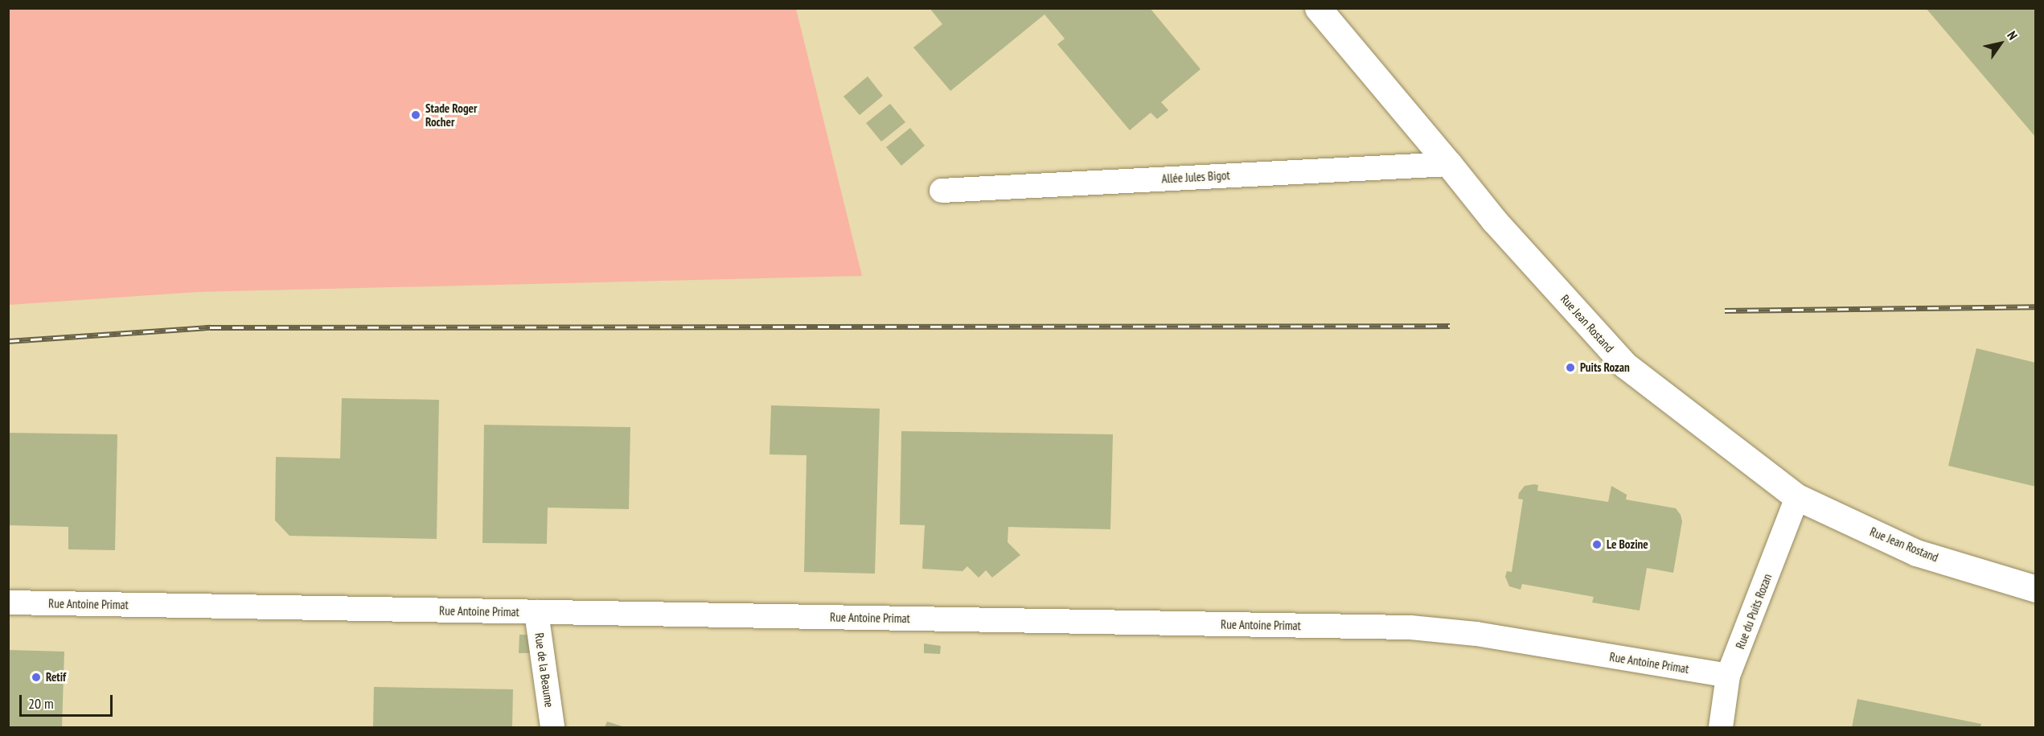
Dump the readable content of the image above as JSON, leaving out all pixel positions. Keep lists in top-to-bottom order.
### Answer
{
  "streets": {
    "main road": ["Rue Jean Rostand"],
    "street": [
      "Allée Jules Bigot",
      "Rue Antoine Primat",
      "Rue du Puits Rozan",
      "Rue de la Beaume"
    ]
  },
  "crossings": [
    ["Allée Jules Bigot", "Rue Jean Rostand"],
    ["Rue Jean Rostand", "Rue du Puits Rozan"],
    ["Rue Antoine Primat", "Rue du Puits Rozan"],
    ["Rue Antoine Primat", "Rue de la Beaume"]
  ],
  "places": [
    "Stade Roger Rocher",
    "Puits Rozan",
    "Le Bozine",
    "Retif"
  ],
  "scale_bar": "20 m",
  "north": "top right"
}
